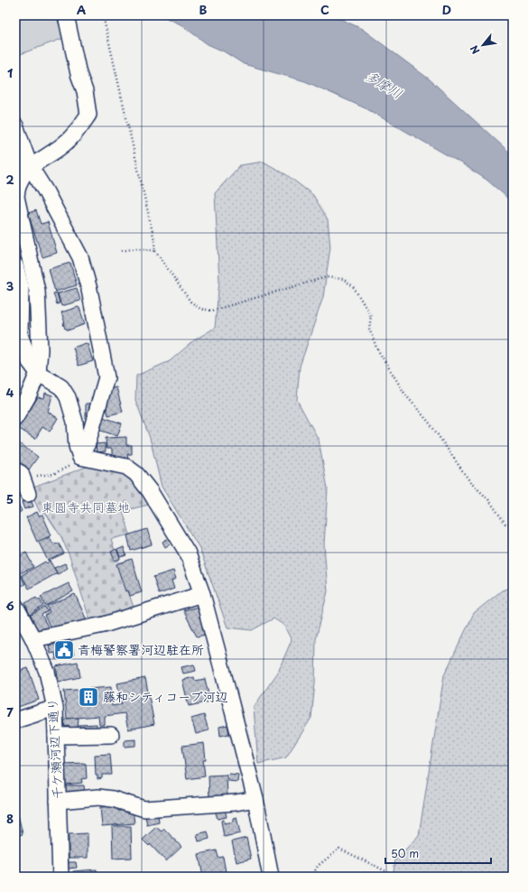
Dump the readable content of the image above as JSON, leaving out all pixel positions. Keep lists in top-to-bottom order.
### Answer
{
  "streets": {
    "street": ["千ケ瀬河辺下通り"]
  },
  "water": ["多摩川"],
  "parks": ["東圓寺共同墓地"],
  "places": {
    "public building": ["青梅警察署河辺駐在所"],
    "building": ["藤和シティコープ河辺"]
  },
  "scale_bar": "50 m",
  "north": "bottom left",
  "grid": {
    "columns": [
      "A",
      "B",
      "C",
      "D"
    ],
    "rows": [
      "1",
      "2",
      "3",
      "4",
      "5",
      "6",
      "7",
      "8"
    ]
  }
}
